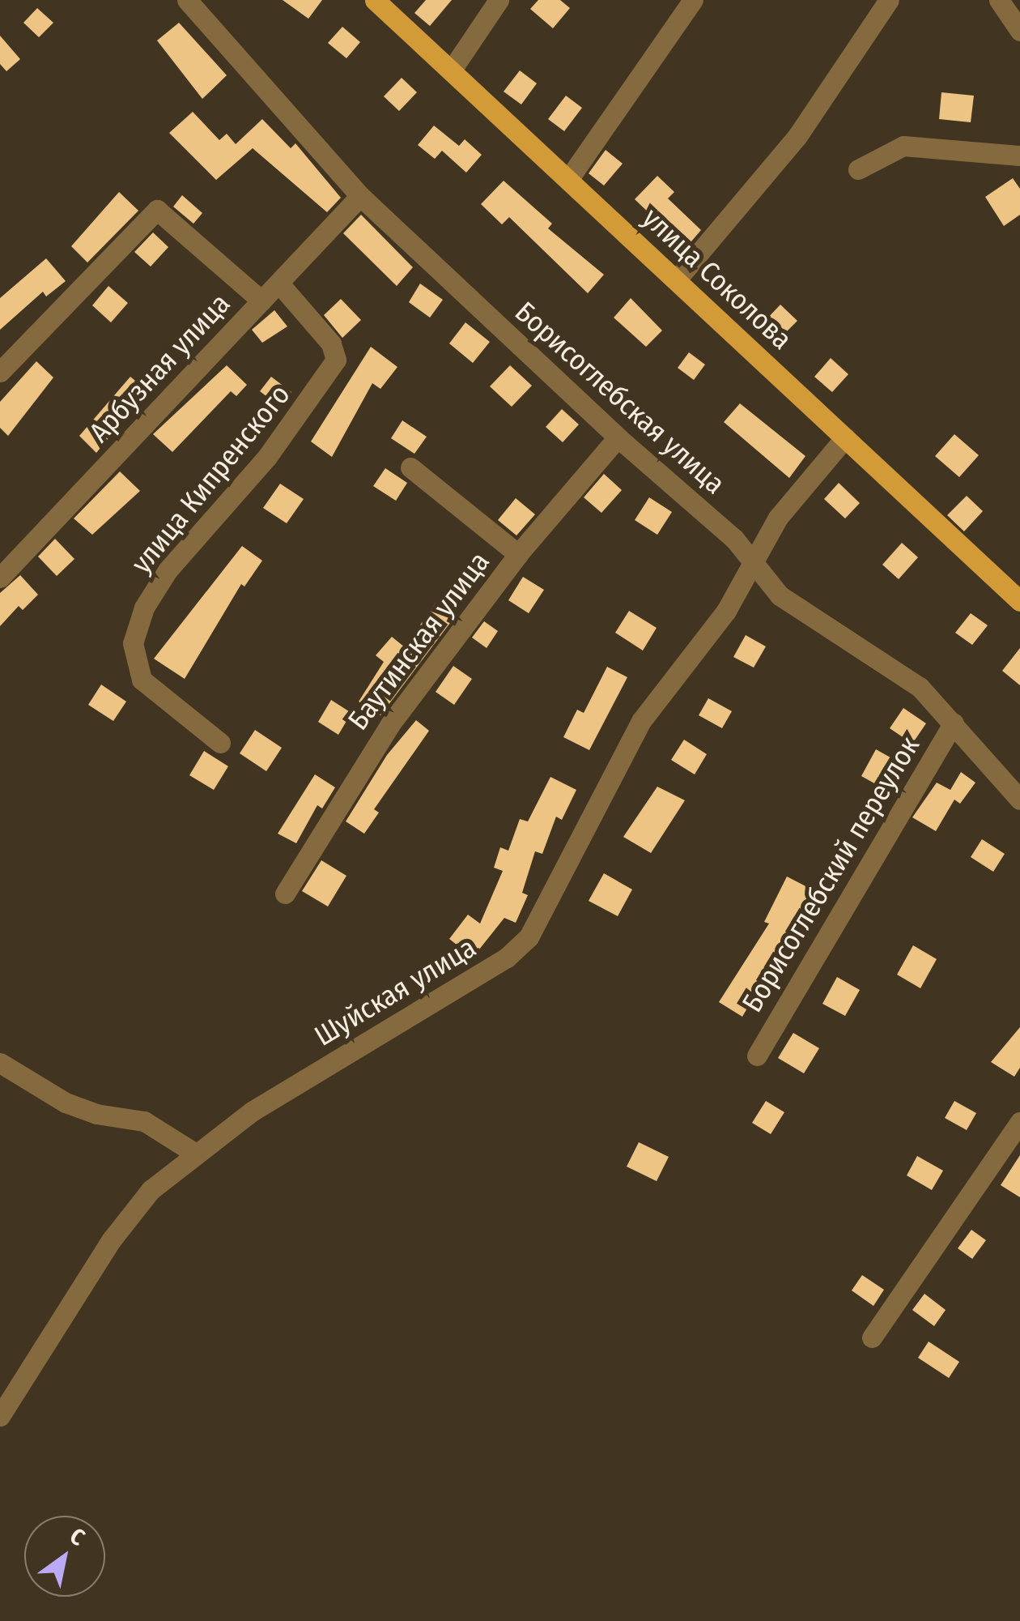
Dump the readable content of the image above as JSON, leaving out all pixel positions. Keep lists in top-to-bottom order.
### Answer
{
  "streets": {
    "main road": ["улица Соколова"],
    "street": [
      "Арбузная улица",
      "Борисоглебская улица",
      "улица Кипренского",
      "Баутинская улица",
      "Борисоглебский переулок",
      "Шуйская улица"
    ]
  },
  "crossings": [
    ["улица Соколова", "Шуйская улица"],
    ["Арбузная улица", "Борисоглебская улица"],
    ["Арбузная улица", "улица Кипренского"],
    ["Борисоглебская улица", "Баутинская улица"],
    ["Борисоглебская улица", "Борисоглебский переулок"],
    ["Борисоглебская улица", "Шуйская улица"]
  ],
  "north": "top right"
}
